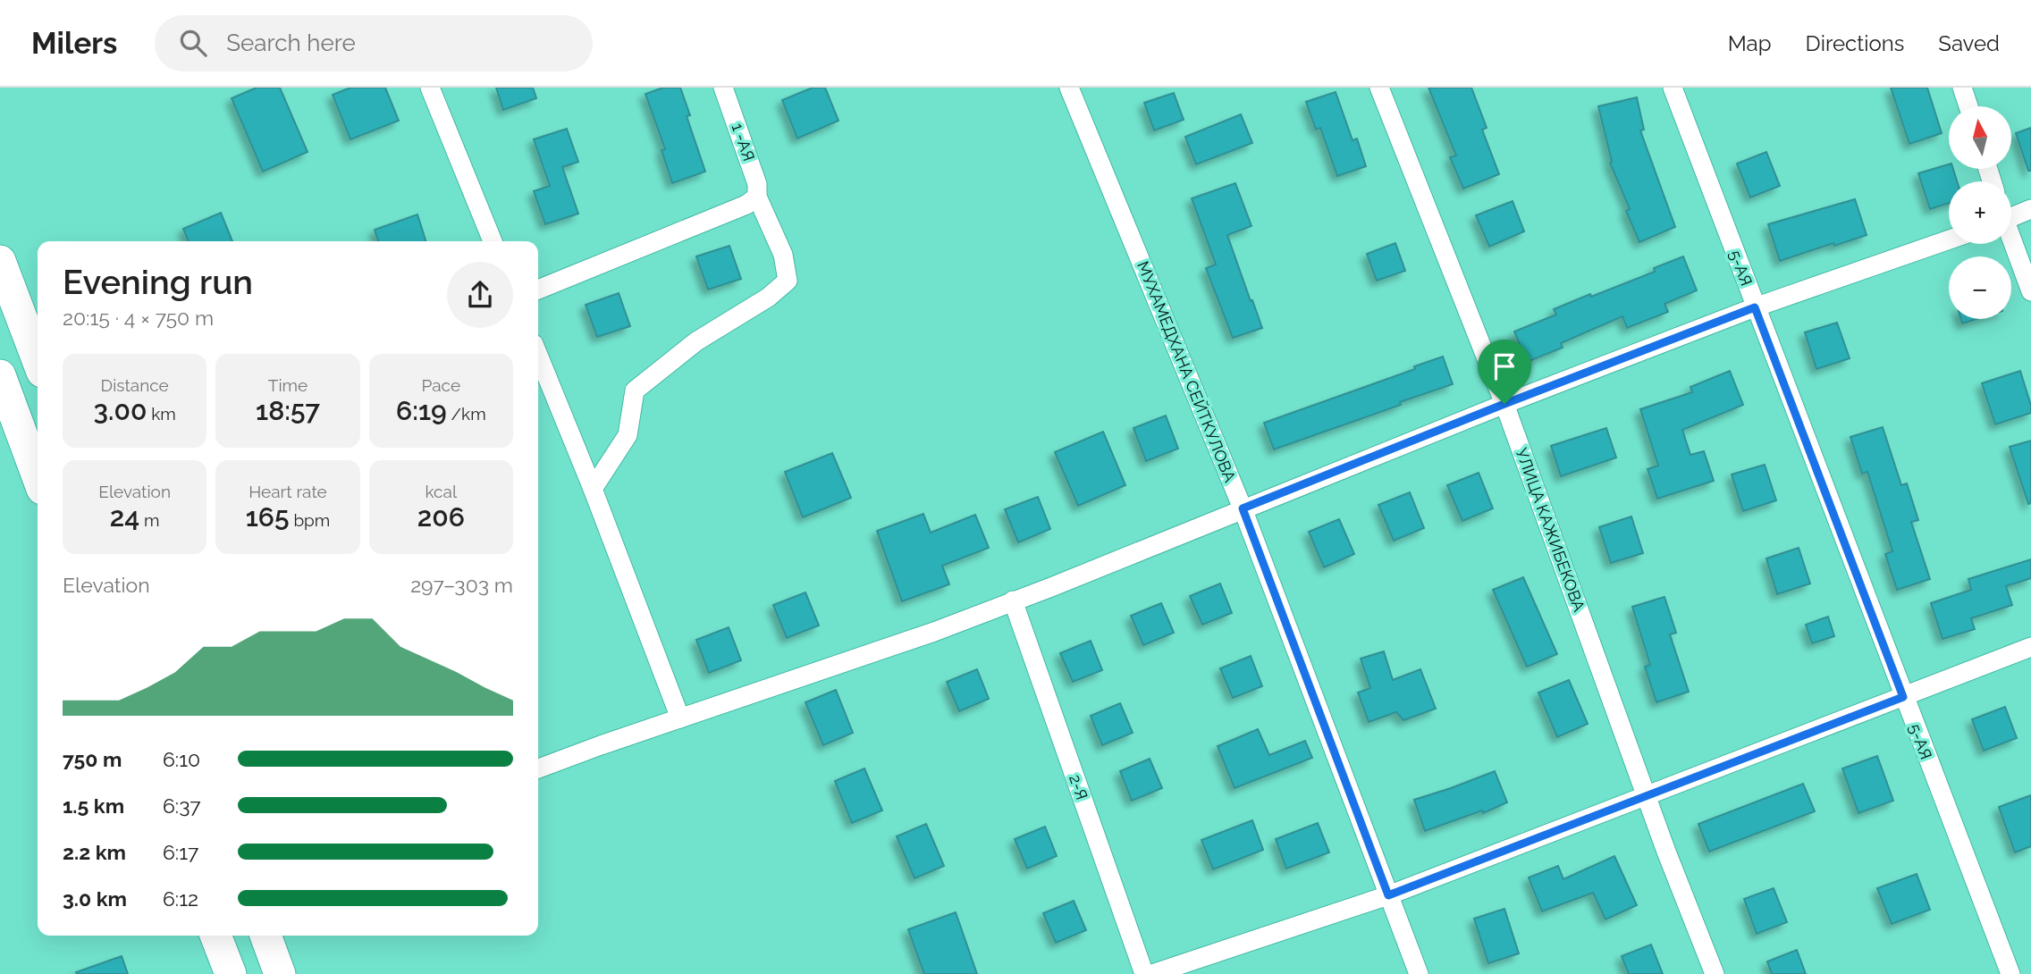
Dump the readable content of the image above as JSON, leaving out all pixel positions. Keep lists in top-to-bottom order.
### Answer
{
  "streets": {
    "street": [
      "1 -АЯ",
      "5-АЯ",
      "МУХАМЕДХАНА СЕЙТКУЛОВА",
      "УЛИЦА КАЖИБЕКОВА",
      "2-Я"
    ]
  },
  "north": "top",
  "page": {
    "header": "Milers",
    "search": "Search here",
    "nav": ["Map", "Directions", "Saved"],
    "map_buttons": ["+", "−"],
    "heading": ["Evening run", "20:15 · 4 × 750 m"],
    "stats": [
      ["Distance", "3.00 km"],
      ["Time", "18:57"],
      ["Pace", "6:19 /km"],
      ["Elevation", "24 m"],
      ["Heart rate", "165 bpm"],
      ["kcal", "206"]
    ],
    "chart": ["Elevation", "297–303 m"],
    "list": [
      {
        "name": "750 m",
        "note": "6:10"
      },
      {
        "name": "1.5 km",
        "note": "6:37"
      },
      {
        "name": "2.2 km",
        "note": "6:17"
      },
      {
        "name": "3.0 km",
        "note": "6:12"
      }
    ]
  }
}
